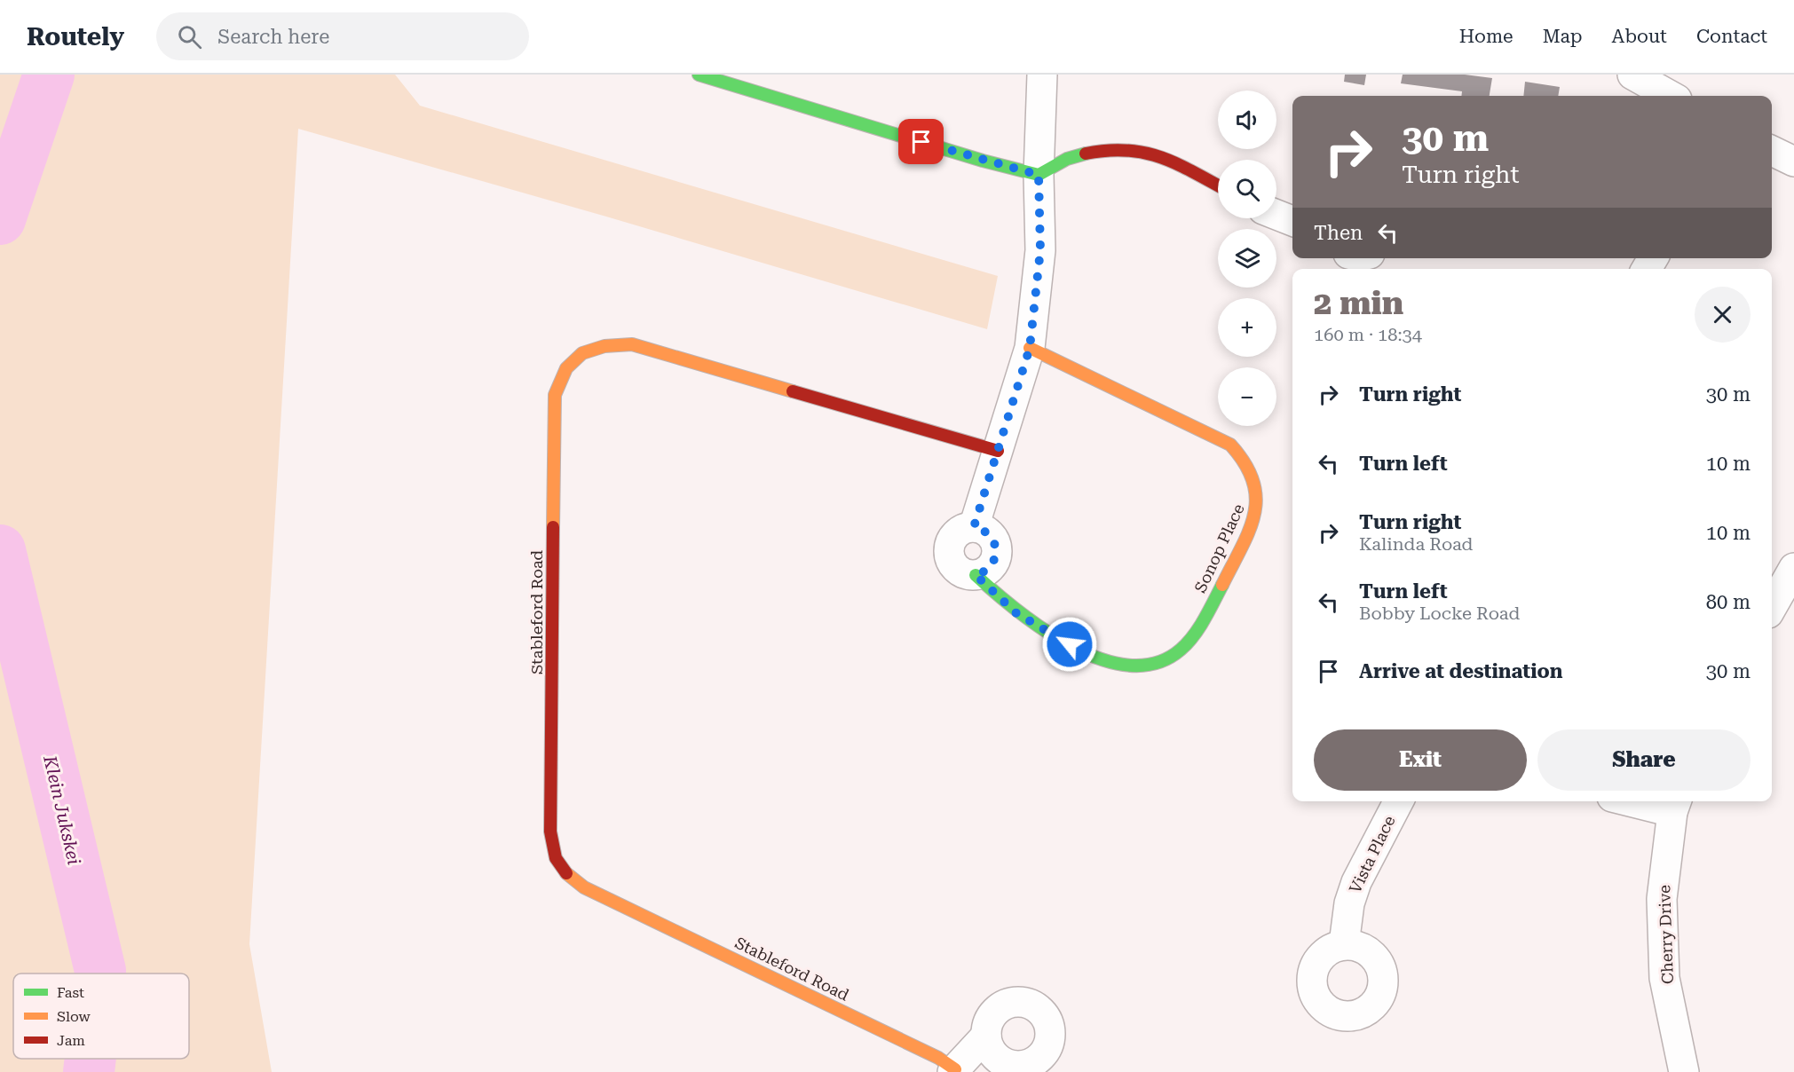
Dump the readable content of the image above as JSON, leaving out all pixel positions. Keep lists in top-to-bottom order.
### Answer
{
  "streets": {
    "street": [
      "Sonop Place",
      "Stableford Road",
      "Vista Place",
      "Cherry Drive"
    ]
  },
  "water": ["Klein Jukskei"],
  "legend": ["Fast", "Slow", "Jam"],
  "page": {
    "header": "Routely",
    "search": "Search here",
    "nav": [
      "Home",
      "Map",
      "About",
      "Contact"
    ],
    "map_buttons": ["+", "−"],
    "turn": ["30 m", "Turn right"],
    "then": "Then",
    "heading": ["2 min", "160 m · 18:34"],
    "list": [
      {
        "name": "Turn right",
        "value": "30 m"
      },
      {
        "name": "Turn left",
        "value": "10 m"
      },
      {
        "name": "Turn right",
        "note": "Kalinda Road",
        "value": "10 m"
      },
      {
        "name": "Turn left",
        "note": "Bobby Locke Road",
        "value": "80 m"
      },
      {
        "name": "Arrive at destination",
        "value": "30 m"
      }
    ],
    "buttons": ["Exit", "Share"]
  }
}
